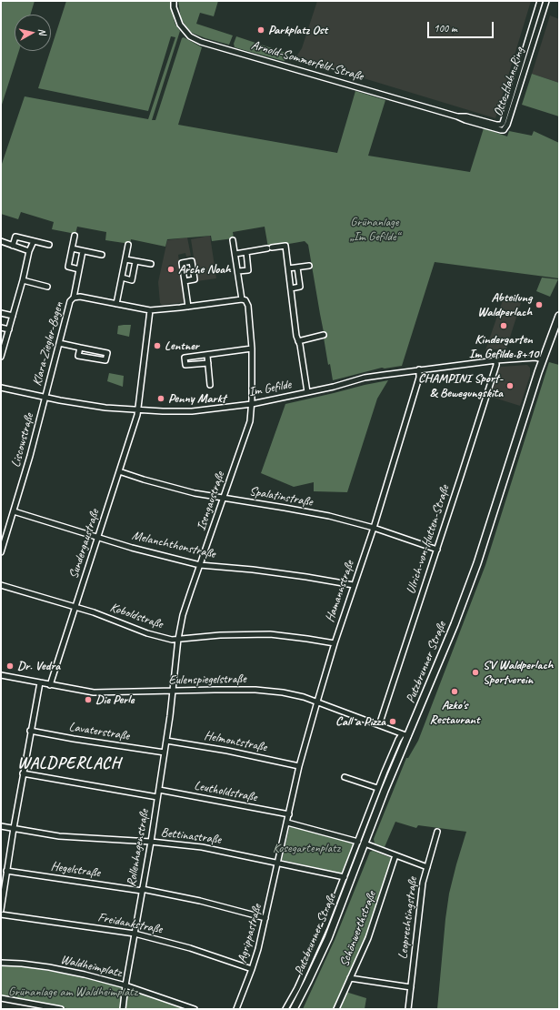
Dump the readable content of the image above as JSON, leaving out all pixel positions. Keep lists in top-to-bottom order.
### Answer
{
  "streets": {
    "main road": ["Putzbrunner Straße"],
    "street": [
      "Arnold-Sommerfeld-Straße",
      "Otto-Hahn-Ring",
      "Klara-Ziegler-Bogen",
      "Im Gefilde",
      "Liscowstraße",
      "Spalatinstraße",
      "Isengaustraße",
      "Ulrich-von-Hutten-Straße",
      "Sundergaustraße",
      "Melanchthonstraße",
      "Hamannstraße",
      "Koboldstraße",
      "Eulenspiegelstraße",
      "Lavaterstraße",
      "Helmontstraße",
      "Leutholdstraße",
      "Bettinastraße",
      "Rollenhagenstraße",
      "Hegelstraße",
      "Leoprechtingstraße",
      "Freidankstraße",
      "Schönwerthstraße",
      "Agrippastraße",
      "Waldheimplatz"
    ]
  },
  "crossings": [
    ["Arnold-Sommerfeld-Straße", "Otto-Hahn-Ring"],
    ["Klara-Ziegler-Bogen", "Im Gefilde"],
    ["Klara-Ziegler-Bogen", "Liscowstraße"],
    ["Klara-Ziegler-Bogen", "Sundergaustraße"],
    ["Im Gefilde", "Liscowstraße"],
    ["Im Gefilde", "Isengaustraße"],
    ["Im Gefilde", "Ulrich-von-Hutten-Straße"],
    ["Im Gefilde", "Sundergaustraße"],
    ["Im Gefilde", "Hamannstraße"],
    ["Im Gefilde", "Putzbrunner Straße"],
    ["Liscowstraße", "Melanchthonstraße"],
    ["Spalatinstraße", "Isengaustraße"],
    ["Spalatinstraße", "Ulrich-von-Hutten-Straße"],
    ["Spalatinstraße", "Sundergaustraße"],
    ["Spalatinstraße", "Hamannstraße"],
    ["Isengaustraße", "Melanchthonstraße"],
    ["Isengaustraße", "Koboldstraße"],
    ["Isengaustraße", "Eulenspiegelstraße"],
    ["Isengaustraße", "Rollenhagenstraße"],
    ["Ulrich-von-Hutten-Straße", "Eulenspiegelstraße"],
    ["Sundergaustraße", "Melanchthonstraße"],
    ["Sundergaustraße", "Koboldstraße"],
    ["Sundergaustraße", "Eulenspiegelstraße"],
    ["Melanchthonstraße", "Hamannstraße"],
    ["Hamannstraße", "Koboldstraße"],
    ["Hamannstraße", "Eulenspiegelstraße"],
    ["Hamannstraße", "Helmontstraße"],
    ["Hamannstraße", "Leutholdstraße"],
    ["Putzbrunner Straße", "Eulenspiegelstraße"],
    ["Eulenspiegelstraße", "Rollenhagenstraße"],
    ["Lavaterstraße", "Rollenhagenstraße"],
    ["Helmontstraße", "Rollenhagenstraße"],
    ["Leutholdstraße", "Rollenhagenstraße"],
    ["Bettinastraße", "Rollenhagenstraße"],
    ["Bettinastraße", "Agrippastraße"],
    ["Rollenhagenstraße", "Hegelstraße"],
    ["Rollenhagenstraße", "Freidankstraße"],
    ["Rollenhagenstraße", "Waldheimplatz"],
    ["Hegelstraße", "Agrippastraße"],
    ["Freidankstraße", "Agrippastraße"]
  ],
  "districts": ["WALDPERLACH"],
  "parks": ["Grünanlage „Im Gefilde“", "Kosegartenplatz", "Grünanlage am Waldheimplatz"],
  "places": [
    "Parkplatz Ost",
    "Arche Noah",
    "Abteilung Waldperlach",
    "Kindergarten Im Gefilde 8+10",
    "Lentner",
    "CHAMPINI Sport- & Bewegungskita",
    "Penny Markt",
    "Dr. Vedra",
    "SV Waldperlach Sportverein",
    "Azko's Restaurant",
    "Die Perle",
    "Call a Pizza"
  ],
  "scale_bar": "100 m",
  "north": "right"
}
